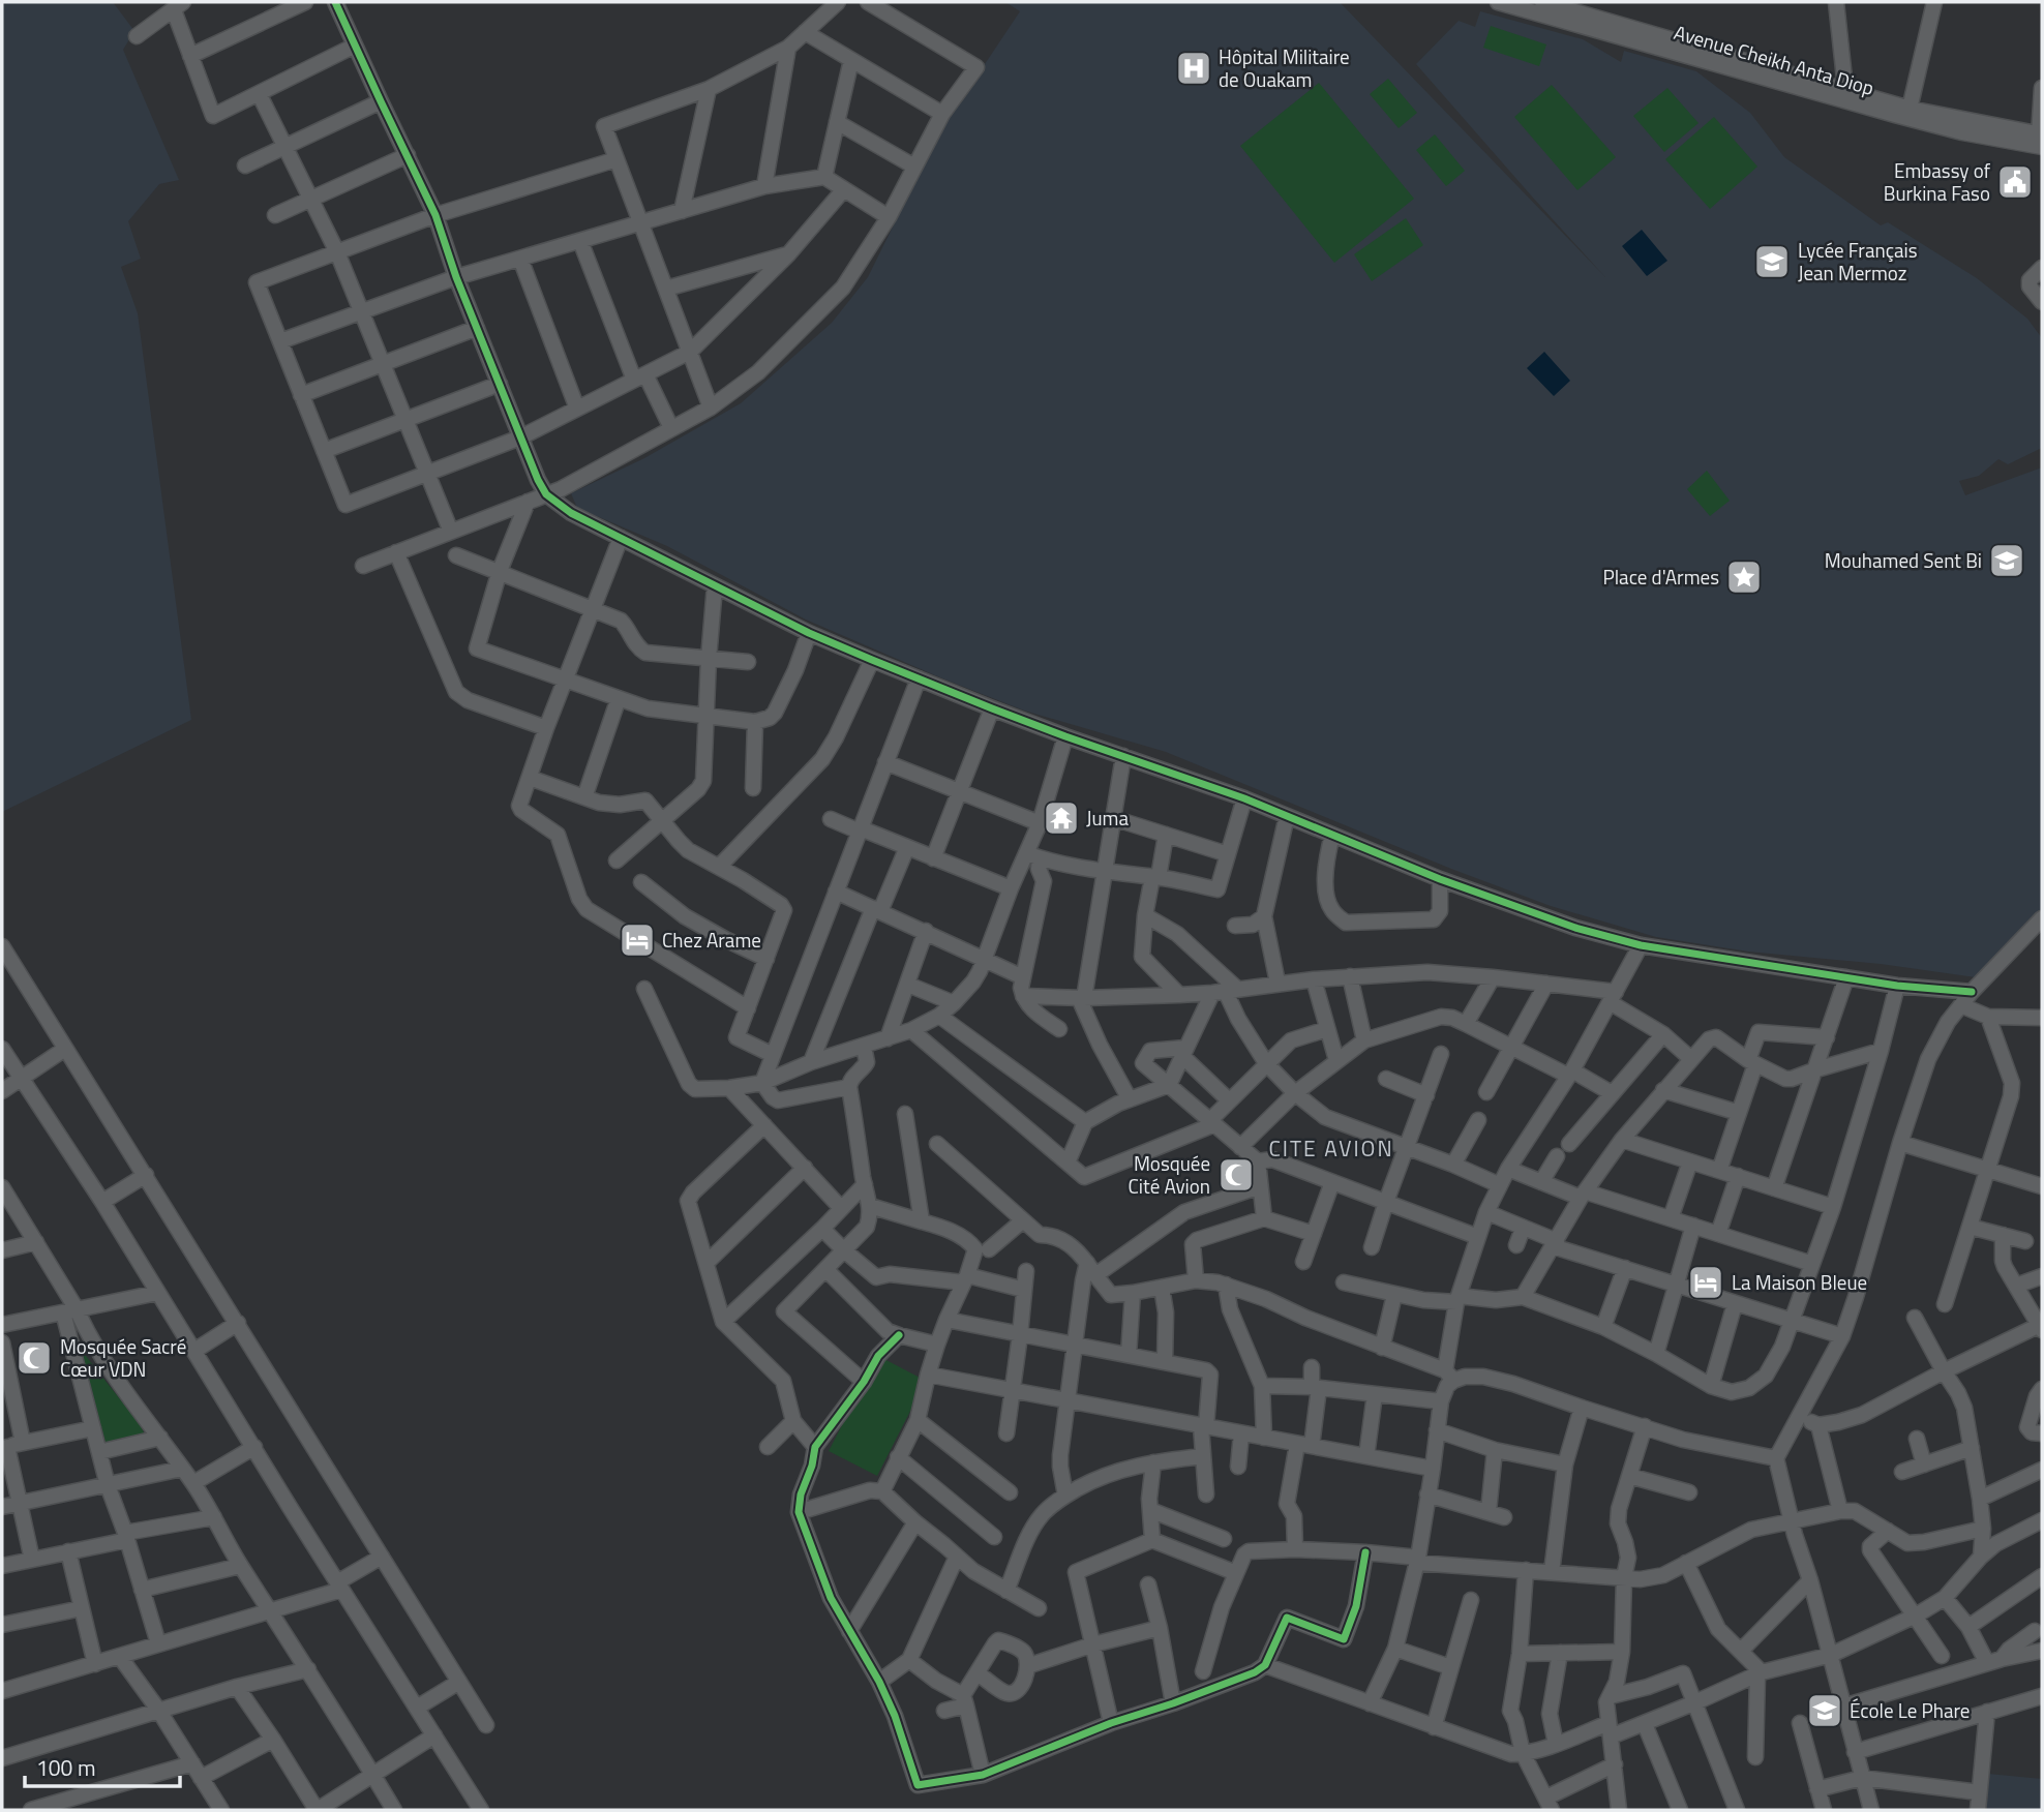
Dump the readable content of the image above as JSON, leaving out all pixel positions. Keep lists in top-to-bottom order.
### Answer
{
  "streets": {
    "street": ["Avenue Cheikh Anta Diop"]
  },
  "districts": ["CITE AVION"],
  "places": {
    "hospital": ["Hôpital Militaire de Ouakam"],
    "public building": ["Embassy of Burkina Faso"],
    "school or university": ["Lycée Français Jean Mermoz", "Mouhamed Sent Bi", "École Le Phare"],
    "place": ["Place d'Armes"],
    "temple": ["Juma"],
    "hotel": ["Chez Arame", "La Maison Bleue"],
    "mosque": ["Mosquée Cité Avion", "Mosquée Sacré Cœur VDN"]
  },
  "scale_bar": "100 m"
}
